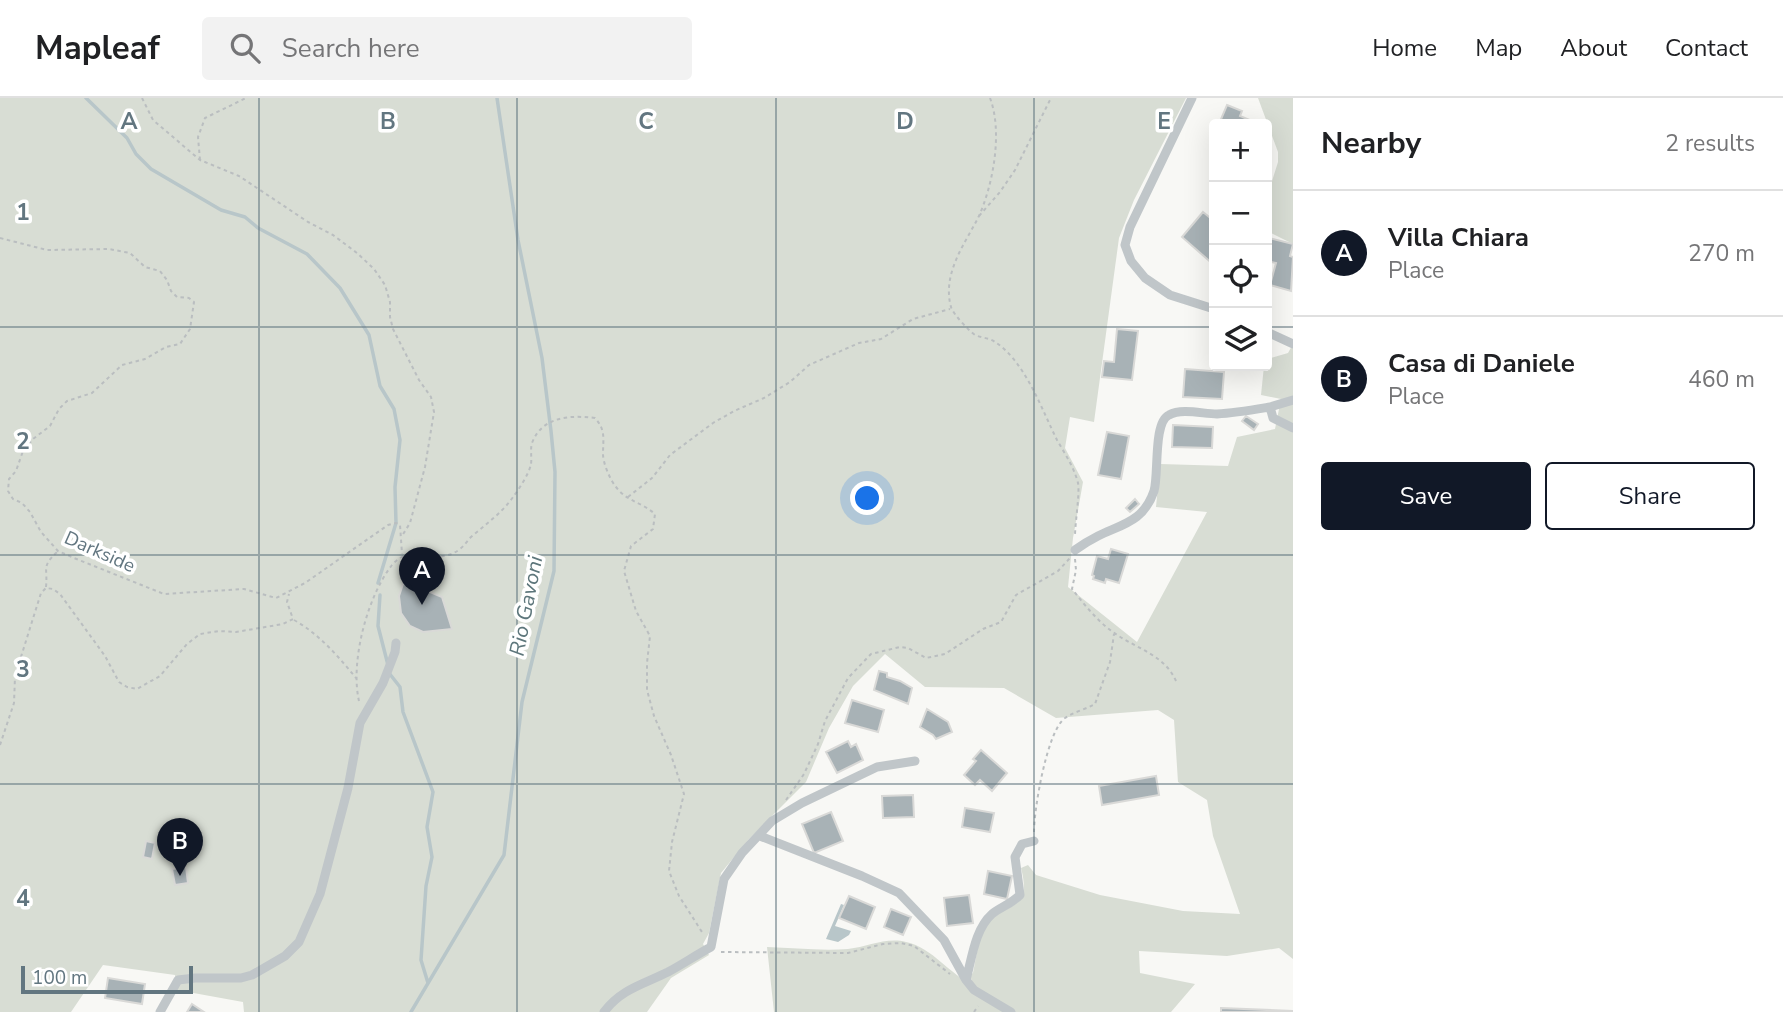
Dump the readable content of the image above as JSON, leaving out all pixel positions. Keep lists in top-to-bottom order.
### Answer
{
  "streets": {
    "path": ["Darkside"]
  },
  "water": ["Rio Gavoni"],
  "scale_bar": "100 m",
  "page": {
    "header": "Mapleaf",
    "search": "Search here",
    "nav": [
      "Home",
      "Map",
      "About",
      "Contact"
    ],
    "heading": ["Nearby", "2 results"],
    "map_buttons": ["+", "−"],
    "list": [
      {
        "mark": "A",
        "name": "Villa Chiara",
        "note": "Place",
        "value": "270 m"
      },
      {
        "mark": "B",
        "name": "Casa di Daniele",
        "note": "Place",
        "value": "460 m"
      }
    ],
    "buttons": ["Save", "Share"],
    "pins": ["A", "B"],
    "scale": "100 m"
  },
  "grid": {
    "columns": [
      "A",
      "B",
      "C",
      "D",
      "E"
    ],
    "rows": [
      "1",
      "2",
      "3",
      "4"
    ]
  }
}
